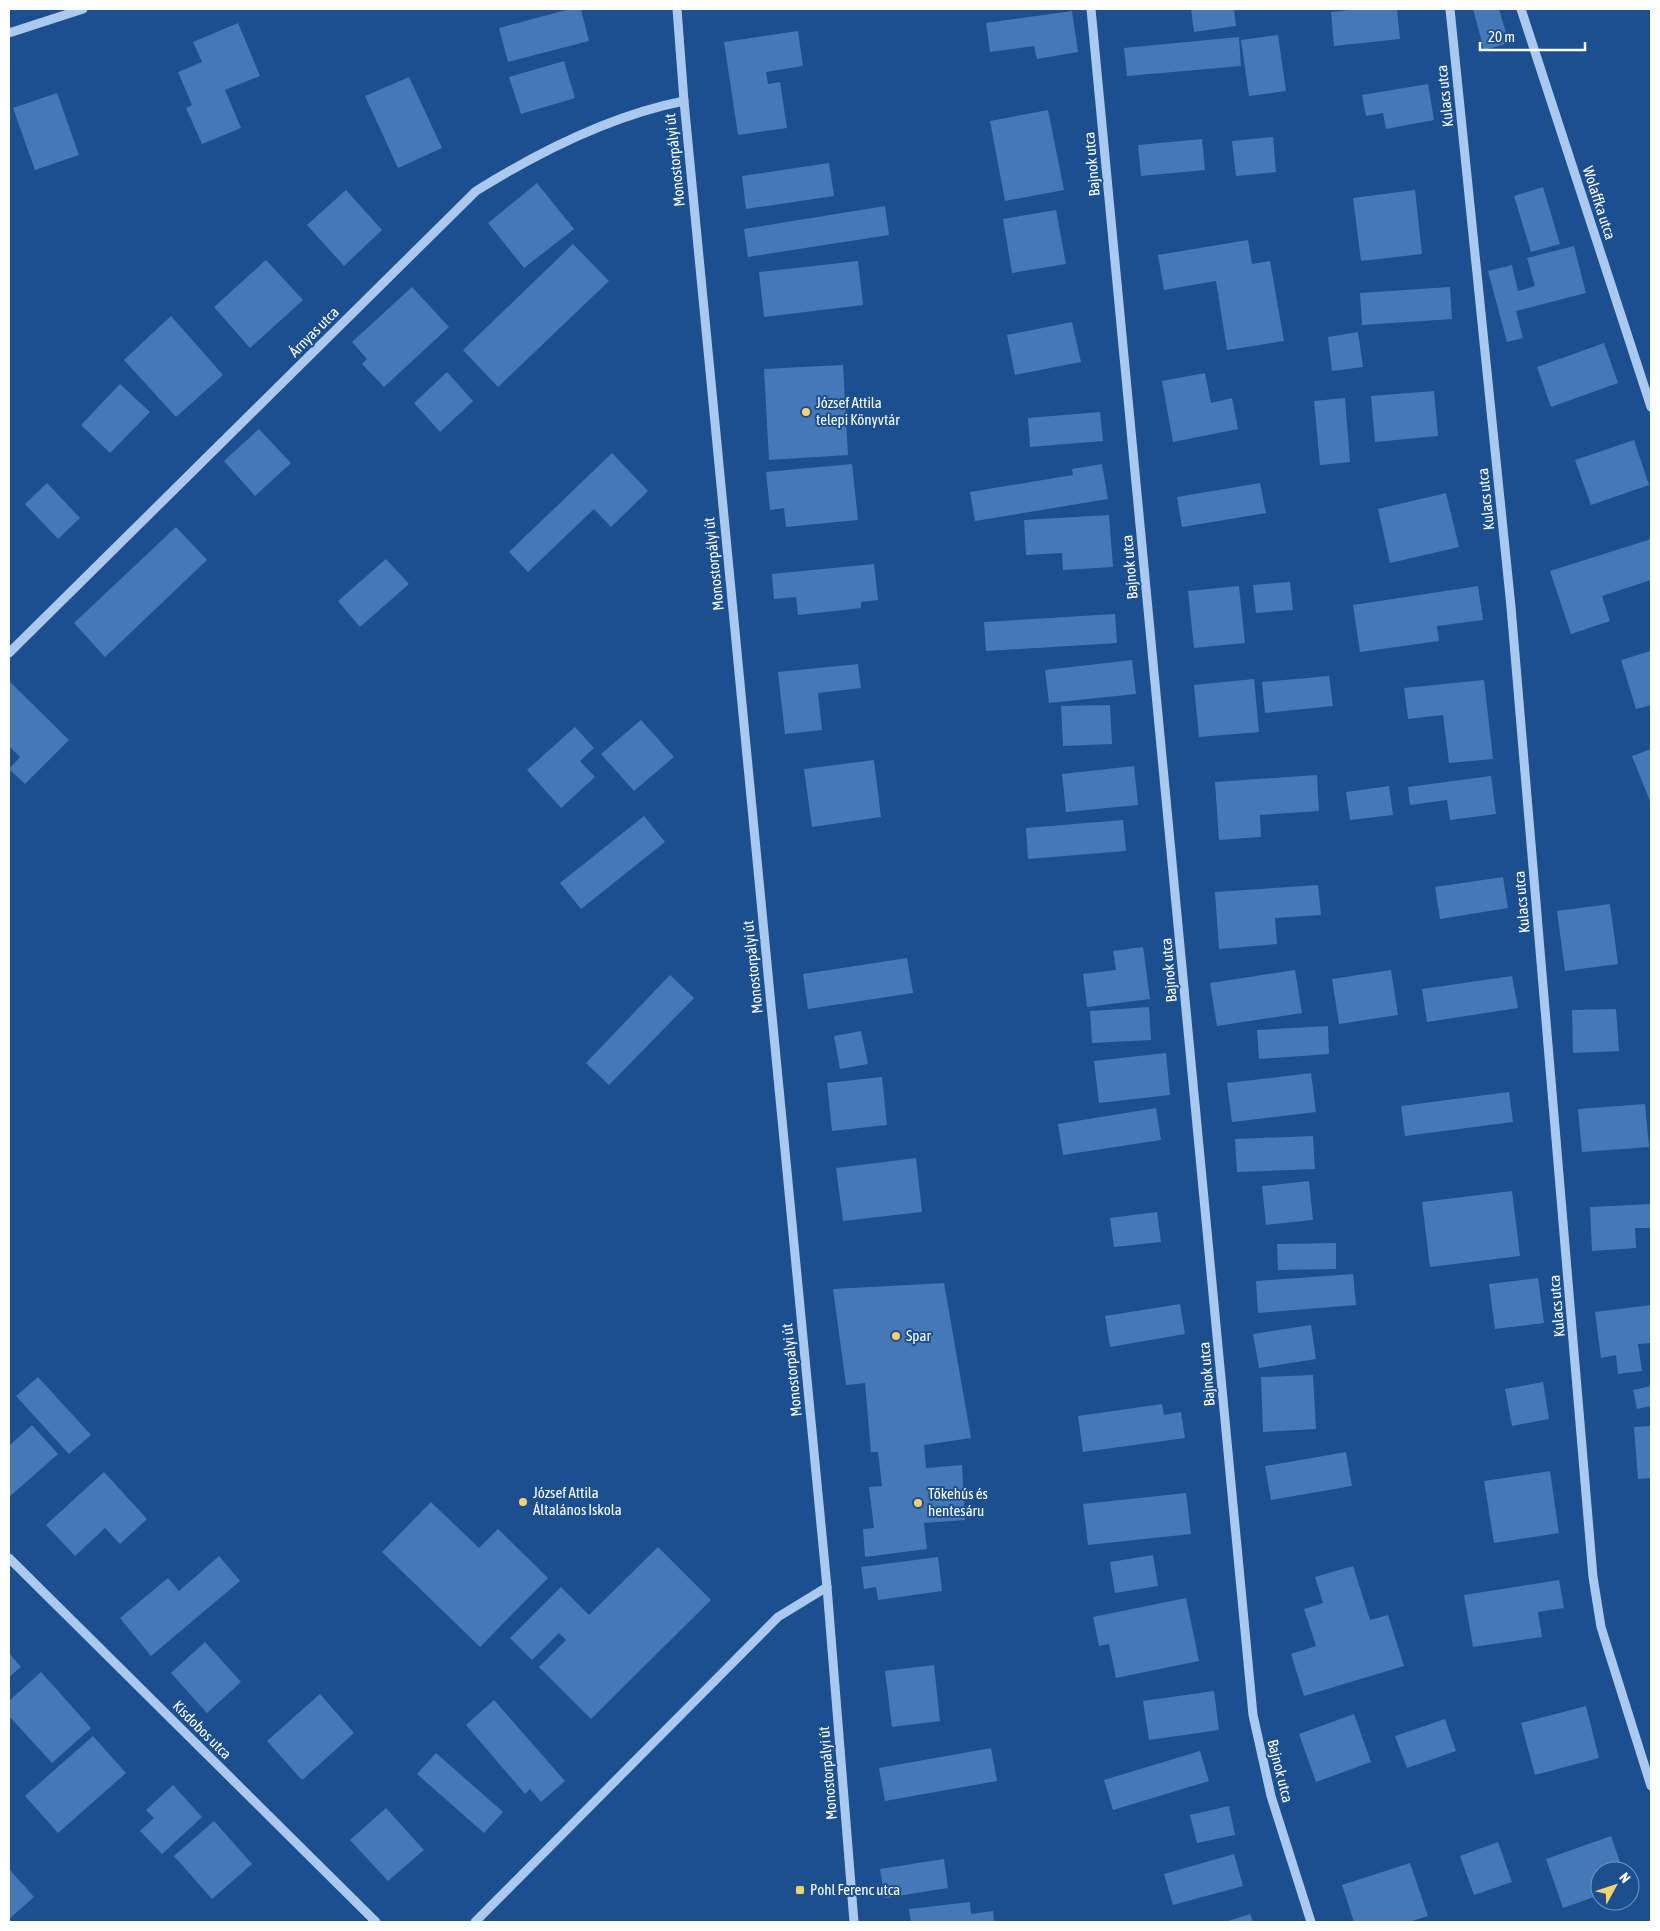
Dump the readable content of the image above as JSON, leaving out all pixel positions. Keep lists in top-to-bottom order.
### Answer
{
  "streets": {
    "street": [
      "Kulacs utca",
      "Monostorpályi út",
      "Bajnok utca",
      "Wolaffka utca",
      "Árnyas utca",
      "Kisdobos utca"
    ]
  },
  "crossings": [
    ["Monostorpályi út", "Árnyas utca"]
  ],
  "places": {
    "other": [
      "József Attila telepi Könyvtár",
      "Spar",
      "József Attila Általános Iskola",
      "Tőkehús és hentesáru"
    ],
    "transit": ["Pohl Ferenc utca"]
  },
  "scale_bar": "20 m",
  "north": "top right"
}
